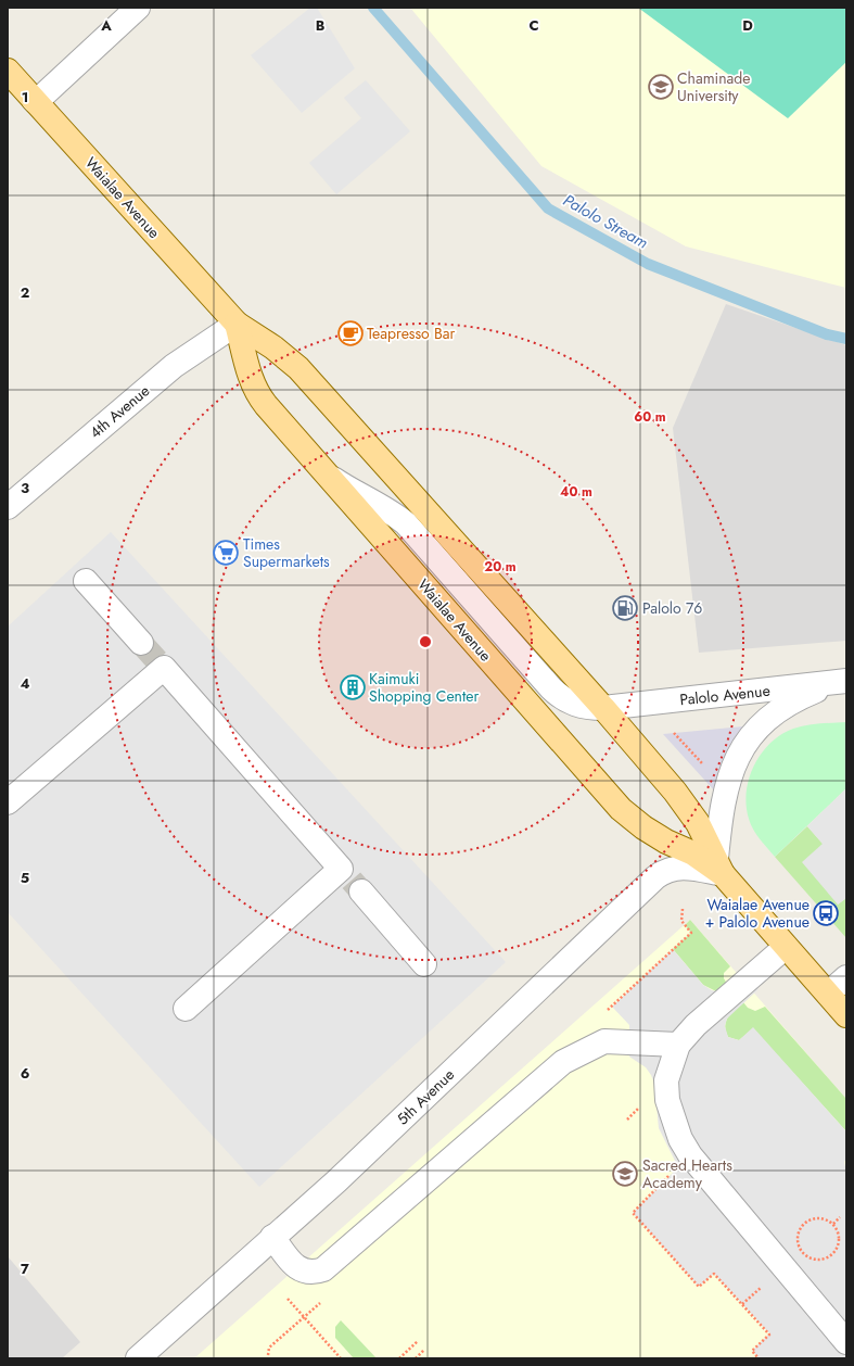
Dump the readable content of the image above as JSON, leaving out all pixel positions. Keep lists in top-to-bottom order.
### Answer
{
  "streets": {
    "main road": ["Waialae Avenue"],
    "street": ["4th Avenue", "Palolo Avenue", "5th Avenue"]
  },
  "crossings": [
    ["Waialae Avenue", "4th Avenue"],
    ["Waialae Avenue", "Palolo Avenue"],
    ["Waialae Avenue", "5th Avenue"]
  ],
  "water": ["Palolo Stream"],
  "places": {
    "school or university": ["Chaminade University", "Sacred Hearts Academy"],
    "cafe": ["Teapresso Bar"],
    "supermarket": ["Times Supermarkets"],
    "fuel station": ["Palolo 76"],
    "building": ["Kaimuki Shopping Center"],
    "bus stop": ["Waialae Avenue + Palolo Avenue"]
  },
  "grid": {
    "columns": [
      "A",
      "B",
      "C",
      "D"
    ],
    "rows": [
      "1",
      "2",
      "3",
      "4",
      "5",
      "6",
      "7"
    ]
  },
  "rings": ["60 m", "40 m", "20 m"]
}
